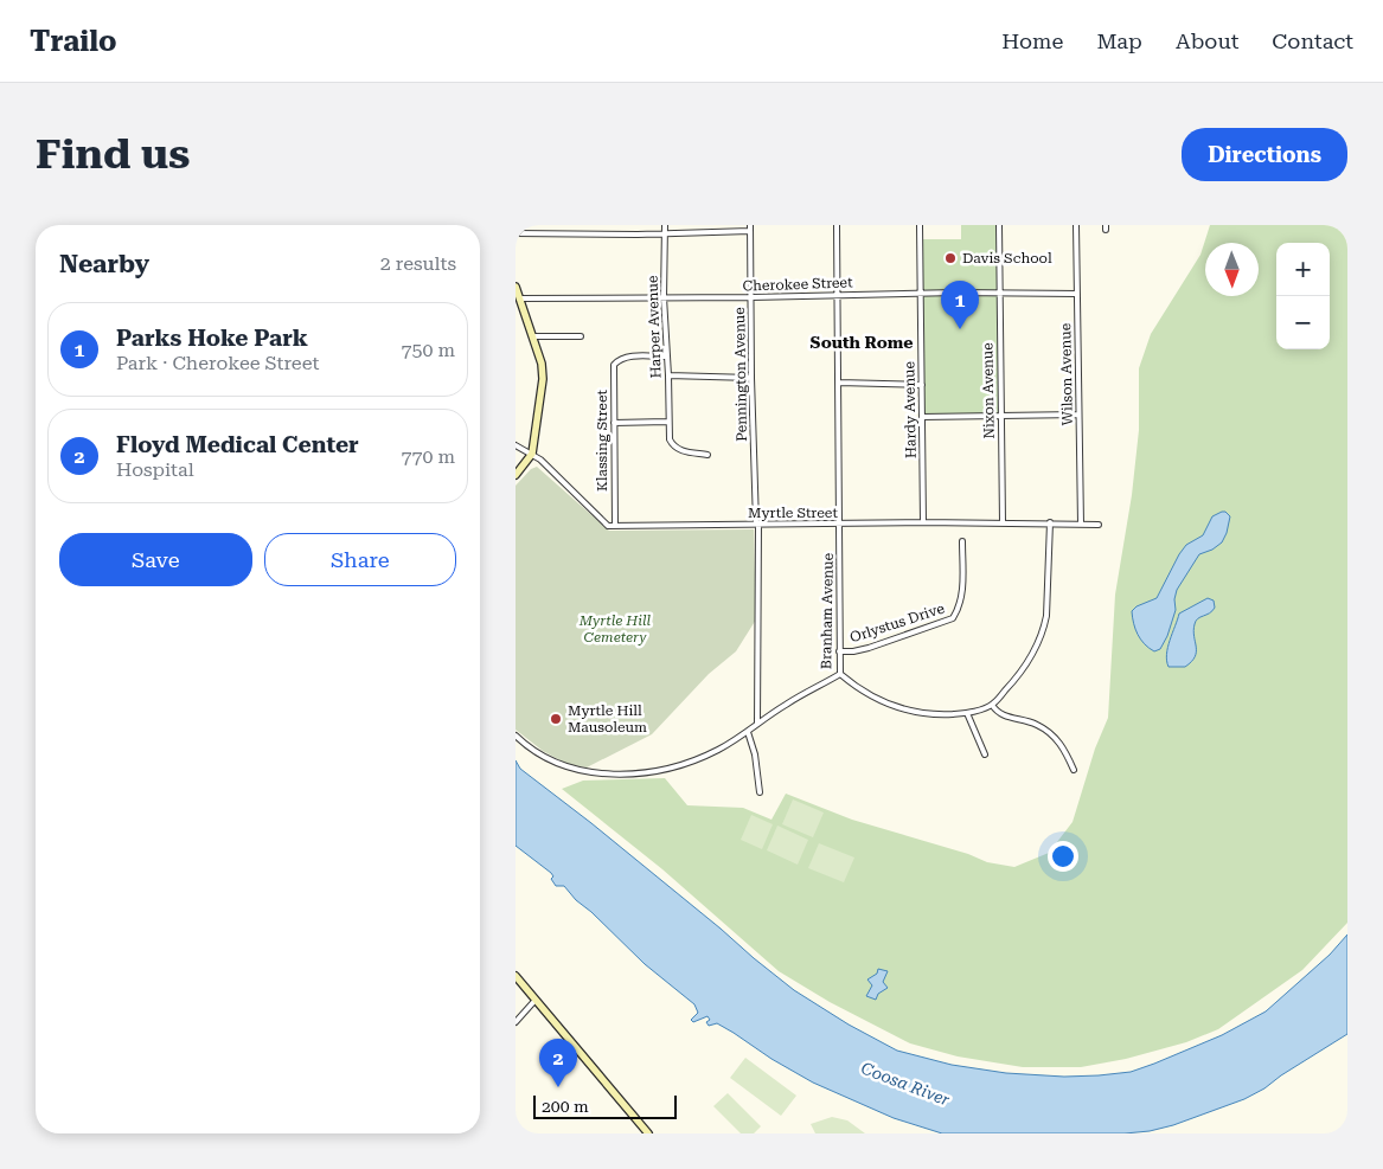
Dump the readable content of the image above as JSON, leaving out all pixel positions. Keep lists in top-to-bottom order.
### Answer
{
  "streets": {
    "street": [
      "Cherokee Street",
      "Harper Avenue",
      "Pennington Avenue",
      "Wilson Avenue",
      "Nixon Avenue",
      "Hardy Avenue",
      "Klassing Street",
      "Myrtle Street",
      "Branham Avenue",
      "Orlystus Drive"
    ]
  },
  "crossings": [
    ["Cherokee Street", "Harper Avenue"],
    ["Cherokee Street", "Pennington Avenue"],
    ["Cherokee Street", "Wilson Avenue"],
    ["Cherokee Street", "Nixon Avenue"],
    ["Cherokee Street", "Hardy Avenue"],
    ["Cherokee Street", "Branham Avenue"],
    ["Harper Avenue", "Klassing Street"],
    ["Pennington Avenue", "Myrtle Street"],
    ["Pennington Avenue", "Branham Avenue"],
    ["Wilson Avenue", "Myrtle Street"],
    ["Nixon Avenue", "Myrtle Street"],
    ["Hardy Avenue", "Myrtle Street"],
    ["Klassing Street", "Myrtle Street"],
    ["Myrtle Street", "Branham Avenue"],
    ["Branham Avenue", "Orlystus Drive"]
  ],
  "districts": ["South Rome"],
  "water": ["Coosa River"],
  "parks": ["Myrtle Hill Cemetery"],
  "places": ["Davis School", "Myrtle Hill Mausoleum"],
  "scale_bar": "200 m",
  "north": "bottom",
  "page": {
    "header": "Trailo",
    "nav": [
      "Home",
      "Map",
      "About",
      "Contact"
    ],
    "buttons": [
      "Directions",
      ["Save", "Share"]
    ],
    "title": "Find us",
    "heading": ["Nearby", "2 results"],
    "map_buttons": ["+", "−"],
    "pins": ["1", "2"],
    "list": [
      {
        "mark": "1",
        "name": "Parks Hoke Park",
        "note": "Park · Cherokee Street",
        "value": "750 m"
      },
      {
        "mark": "2",
        "name": "Floyd Medical Center",
        "note": "Hospital",
        "value": "770 m"
      }
    ],
    "scale": "200 m"
  }
}
